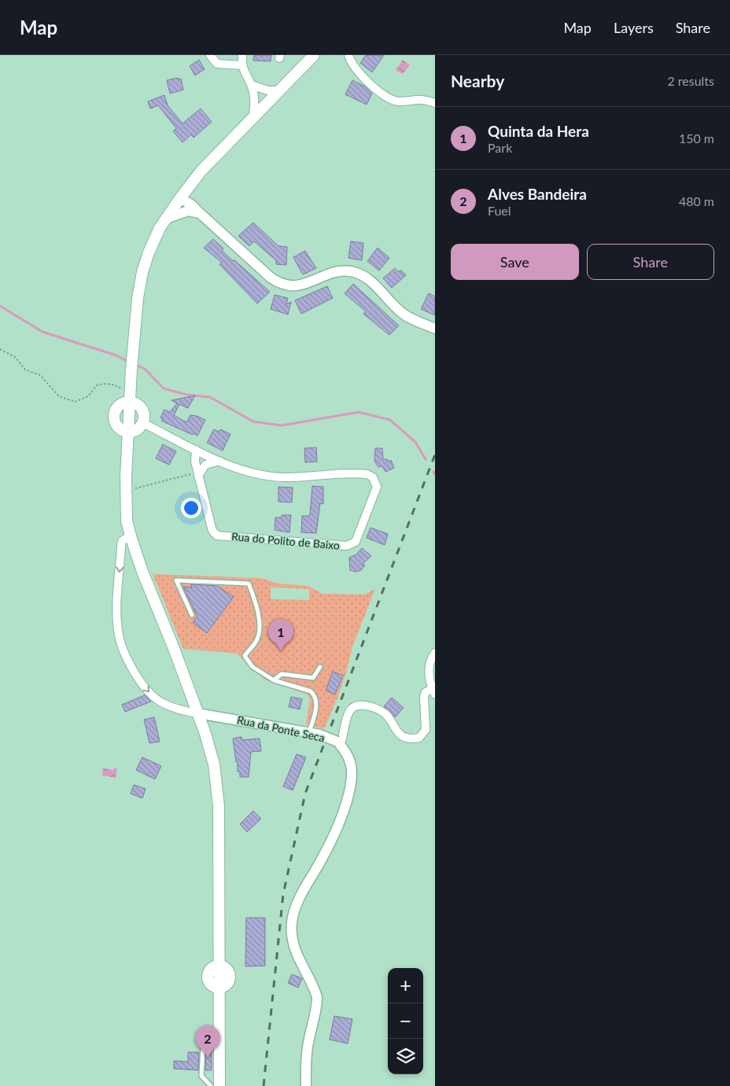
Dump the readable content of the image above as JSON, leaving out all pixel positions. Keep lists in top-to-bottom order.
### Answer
{
  "streets": {
    "street": ["Rua do Polito de Baixo", "Rua da Ponte Seca"]
  },
  "one_way": ["Rua da Ponte Seca"],
  "page": {
    "header": "Map",
    "nav": ["Map", "Layers", "Share"],
    "heading": ["Nearby", "2 results"],
    "list": [
      {
        "mark": "1",
        "name": "Quinta da Hera",
        "note": "Park",
        "value": "150 m"
      },
      {
        "mark": "2",
        "name": "Alves Bandeira",
        "note": "Fuel",
        "value": "480 m"
      }
    ],
    "buttons": ["Save", "Share"],
    "pins": ["1", "2"],
    "map_buttons": ["+", "−"]
  }
}
